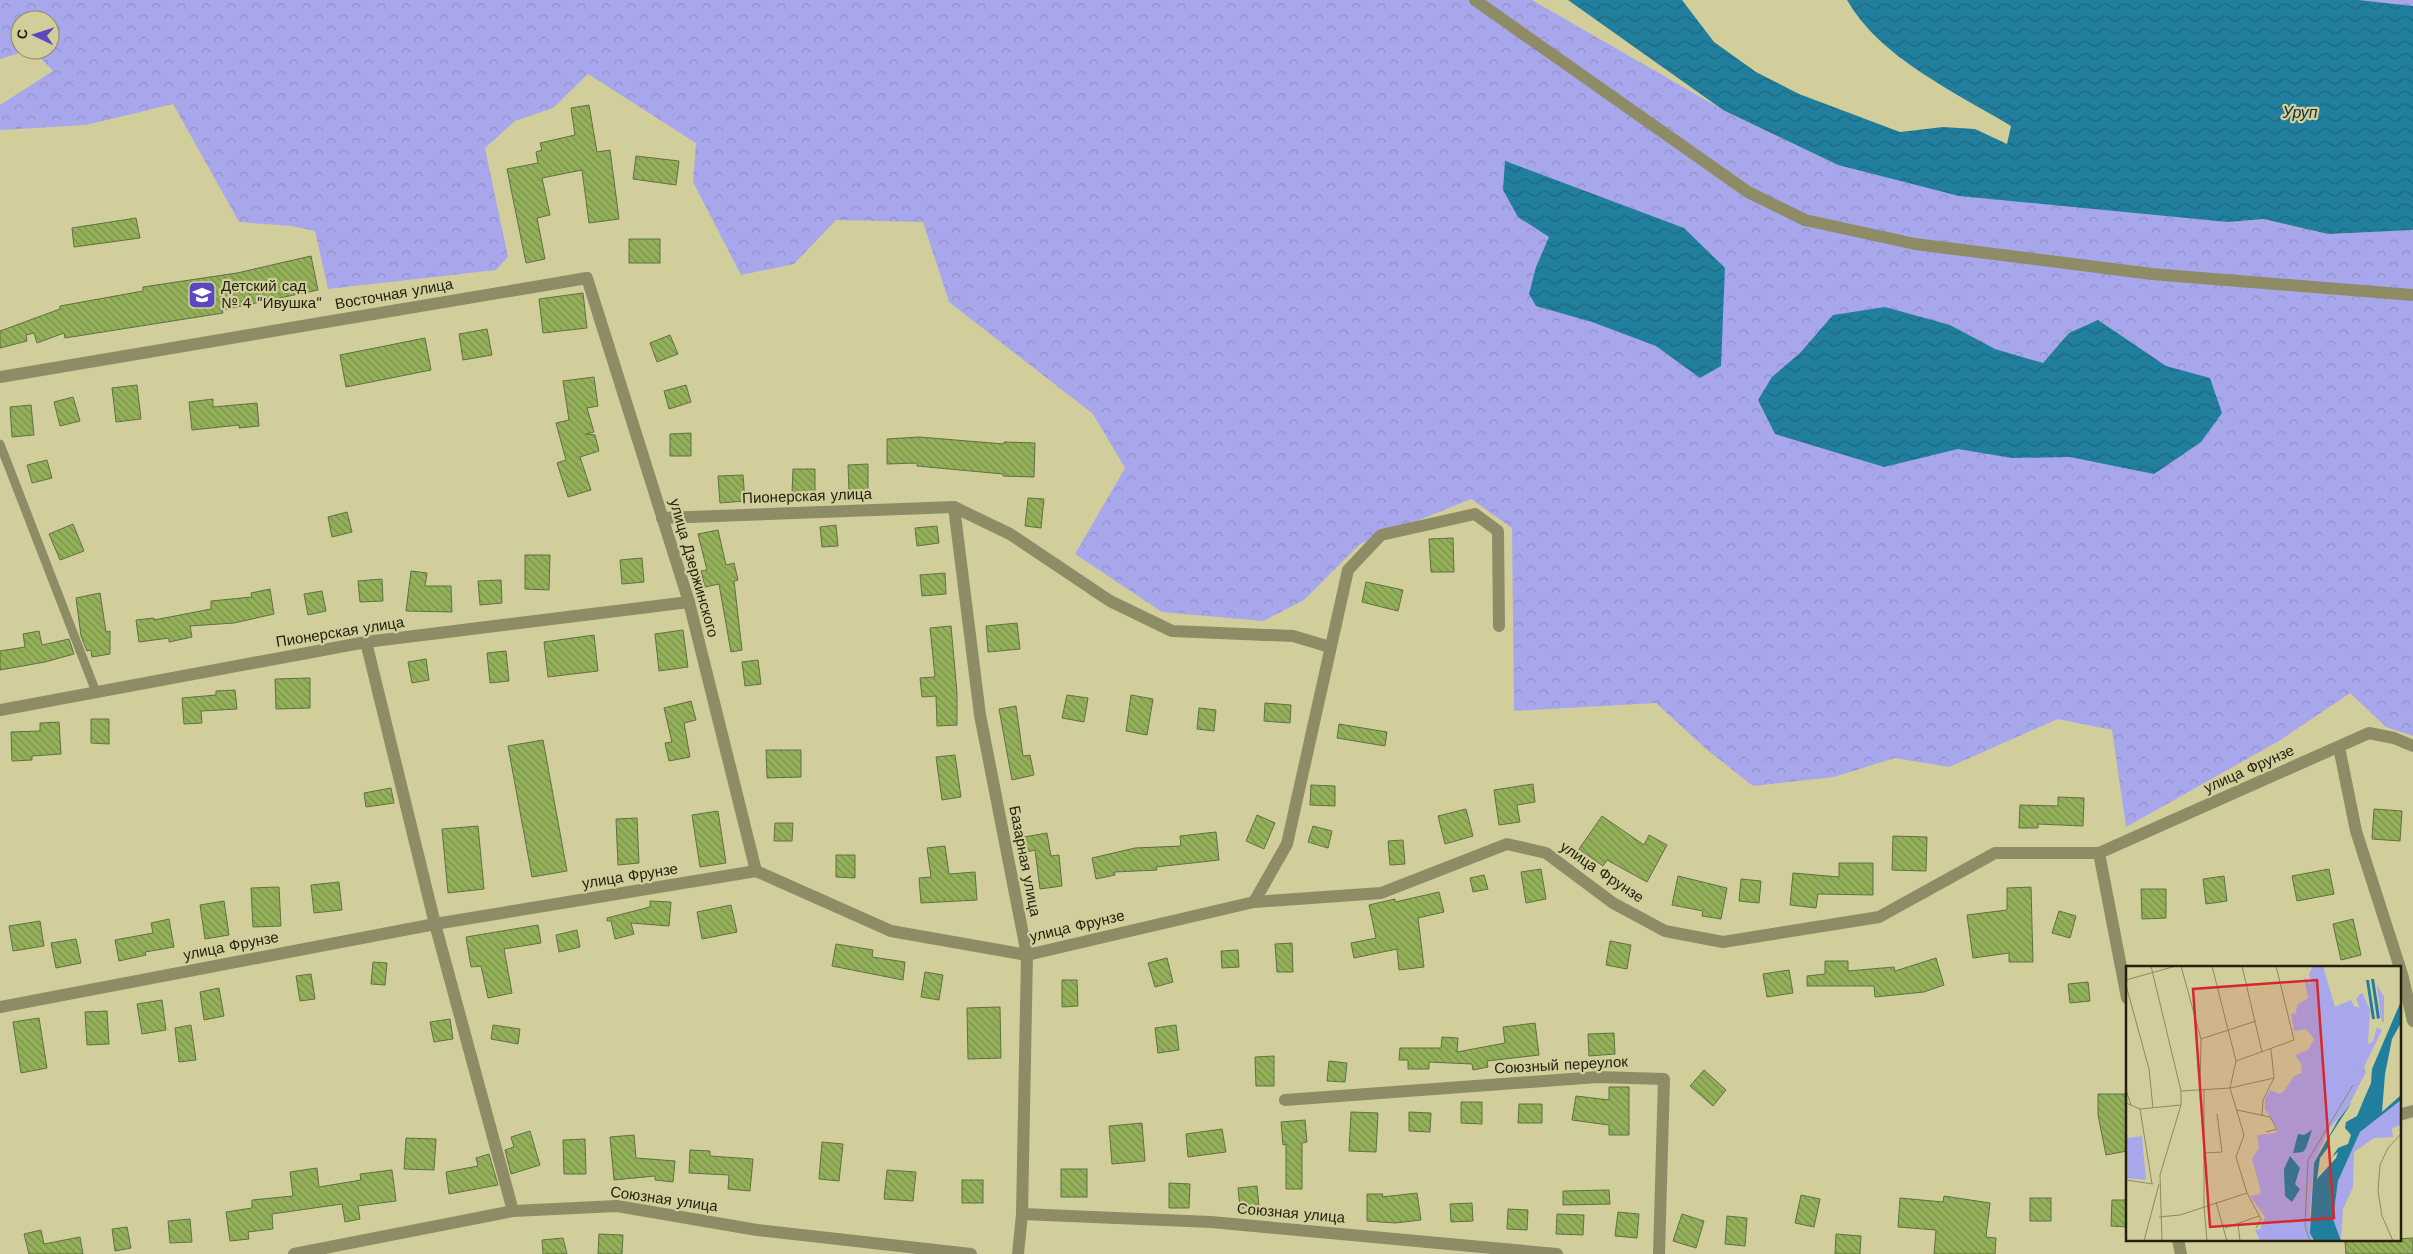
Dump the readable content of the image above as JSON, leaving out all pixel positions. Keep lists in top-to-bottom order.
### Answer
{
  "streets": {
    "street": [
      "Восточная улица",
      "Пионерская улица",
      "улица Дзержинского",
      "улица Фрунзе",
      "Базарная улица",
      "Союзный переулок",
      "Союзная улица"
    ]
  },
  "crossings": [
    ["Восточная улица", "улица Дзержинского"],
    ["Пионерская улица", "улица Дзержинского"],
    ["Пионерская улица", "Базарная улица"],
    ["улица Дзержинского", "улица Фрунзе"],
    ["улица Фрунзе", "Базарная улица"],
    ["Базарная улица", "Союзная улица"]
  ],
  "water": ["Уруп"],
  "places": {
    "school or university": ["Детский сад № 4 \"Ивушка\""]
  },
  "north": "left"
}
